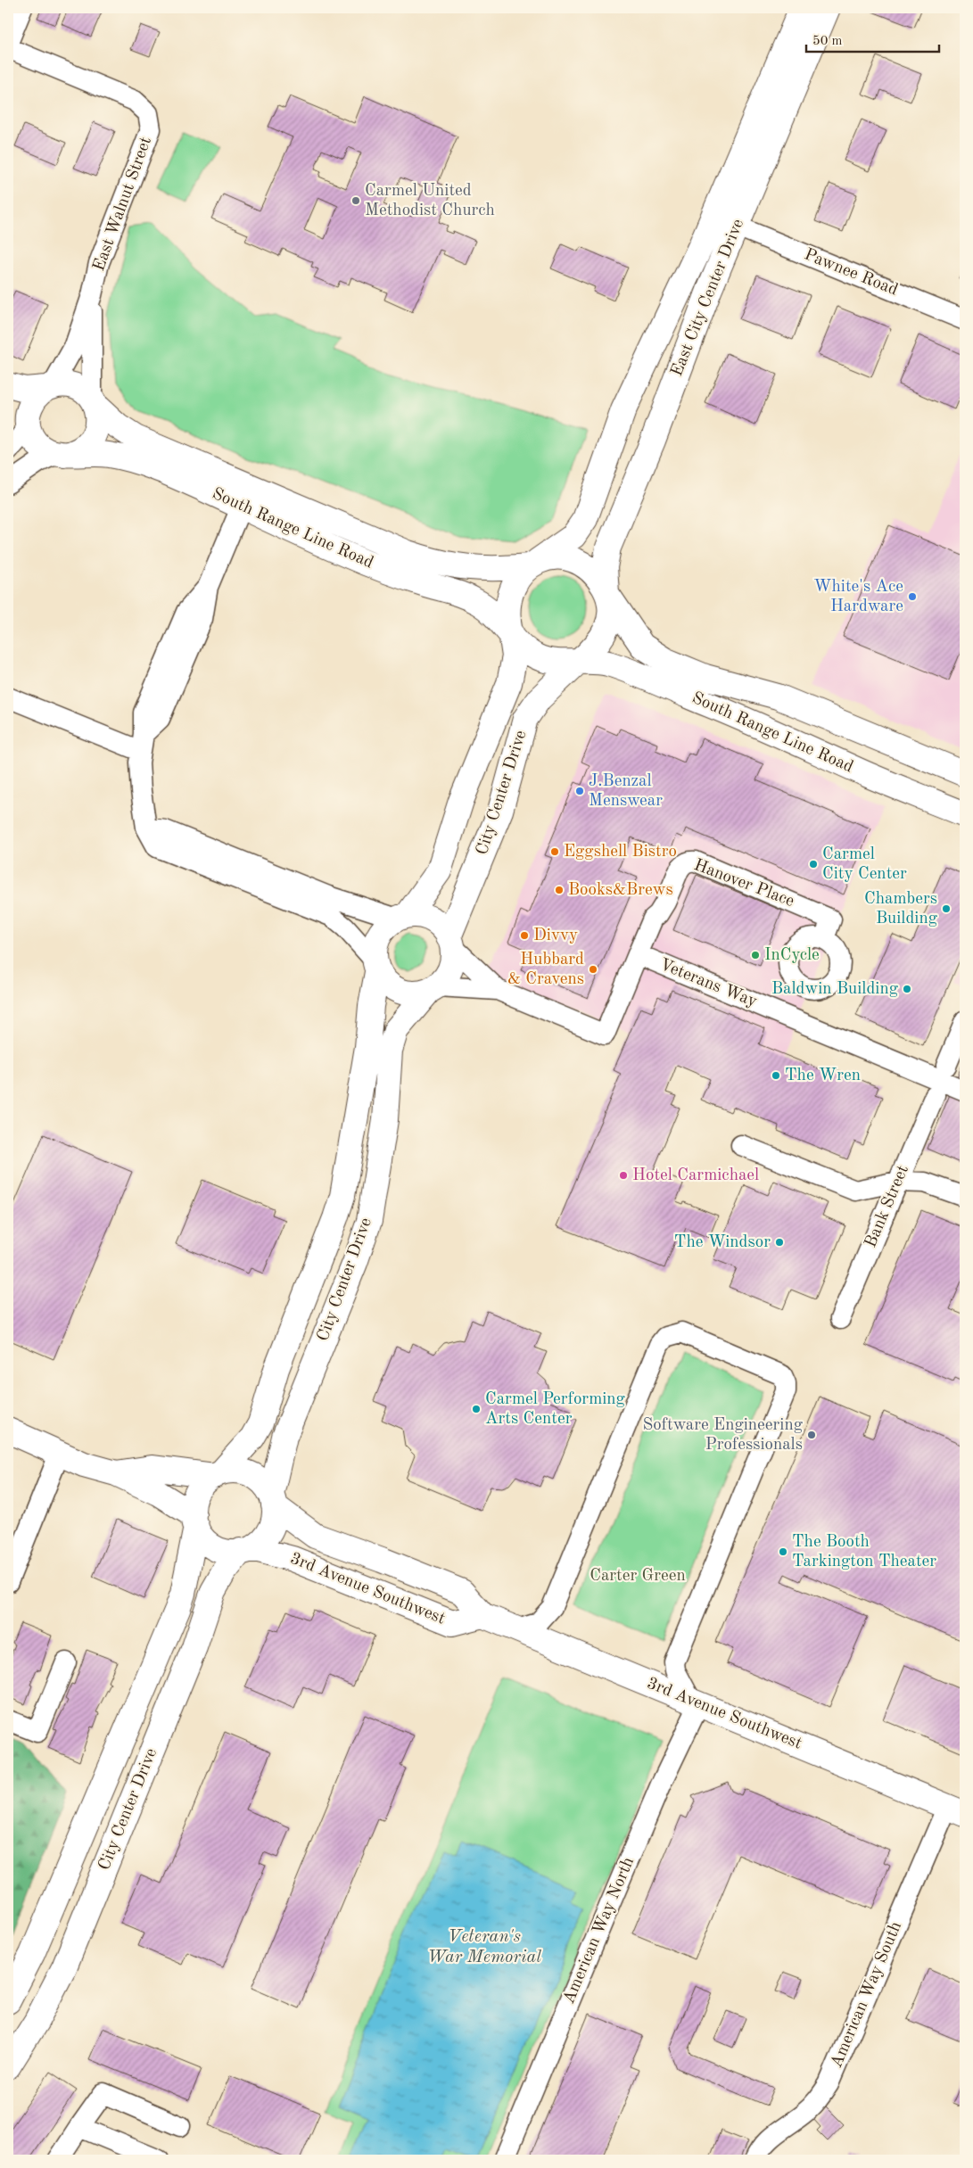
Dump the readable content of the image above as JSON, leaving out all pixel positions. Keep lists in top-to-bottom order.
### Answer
{
  "streets": {
    "street": [
      "East Walnut Street",
      "Pawnee Road",
      "East City Center Drive",
      "South Range Line Road",
      "City Center Drive",
      "Hanover Place",
      "Veterans Way",
      "Bank Street",
      "3rd Avenue Southwest",
      "American Way North",
      "American Way South"
    ]
  },
  "crossings": [
    ["East Walnut Street", "South Range Line Road"],
    ["Pawnee Road", "East City Center Drive"],
    ["East City Center Drive", "South Range Line Road"],
    ["East City Center Drive", "City Center Drive"],
    ["South Range Line Road", "City Center Drive"],
    ["City Center Drive", "3rd Avenue Southwest"],
    ["Hanover Place", "Veterans Way"],
    ["3rd Avenue Southwest", "American Way North"],
    ["3rd Avenue Southwest", "American Way South"]
  ],
  "water": ["Veteran's War Memorial"],
  "parks": ["Carter Green"],
  "places": [
    "Carmel United Methodist Church",
    "White's Ace Hardware",
    "J.Benzal Menswear",
    "Eggshell Bistro",
    "Carmel City Center",
    "Books&Brews",
    "Chambers Building",
    "Divvy",
    "InCycle",
    "Hubbard & Cravens",
    "Baldwin Building",
    "The Wren",
    "Hotel Carmichael",
    "The Windsor",
    "Carmel Performing Arts Center",
    "Software Engineering Professionals",
    "The Booth Tarkington Theater"
  ],
  "scale_bar": "50 m"
}
